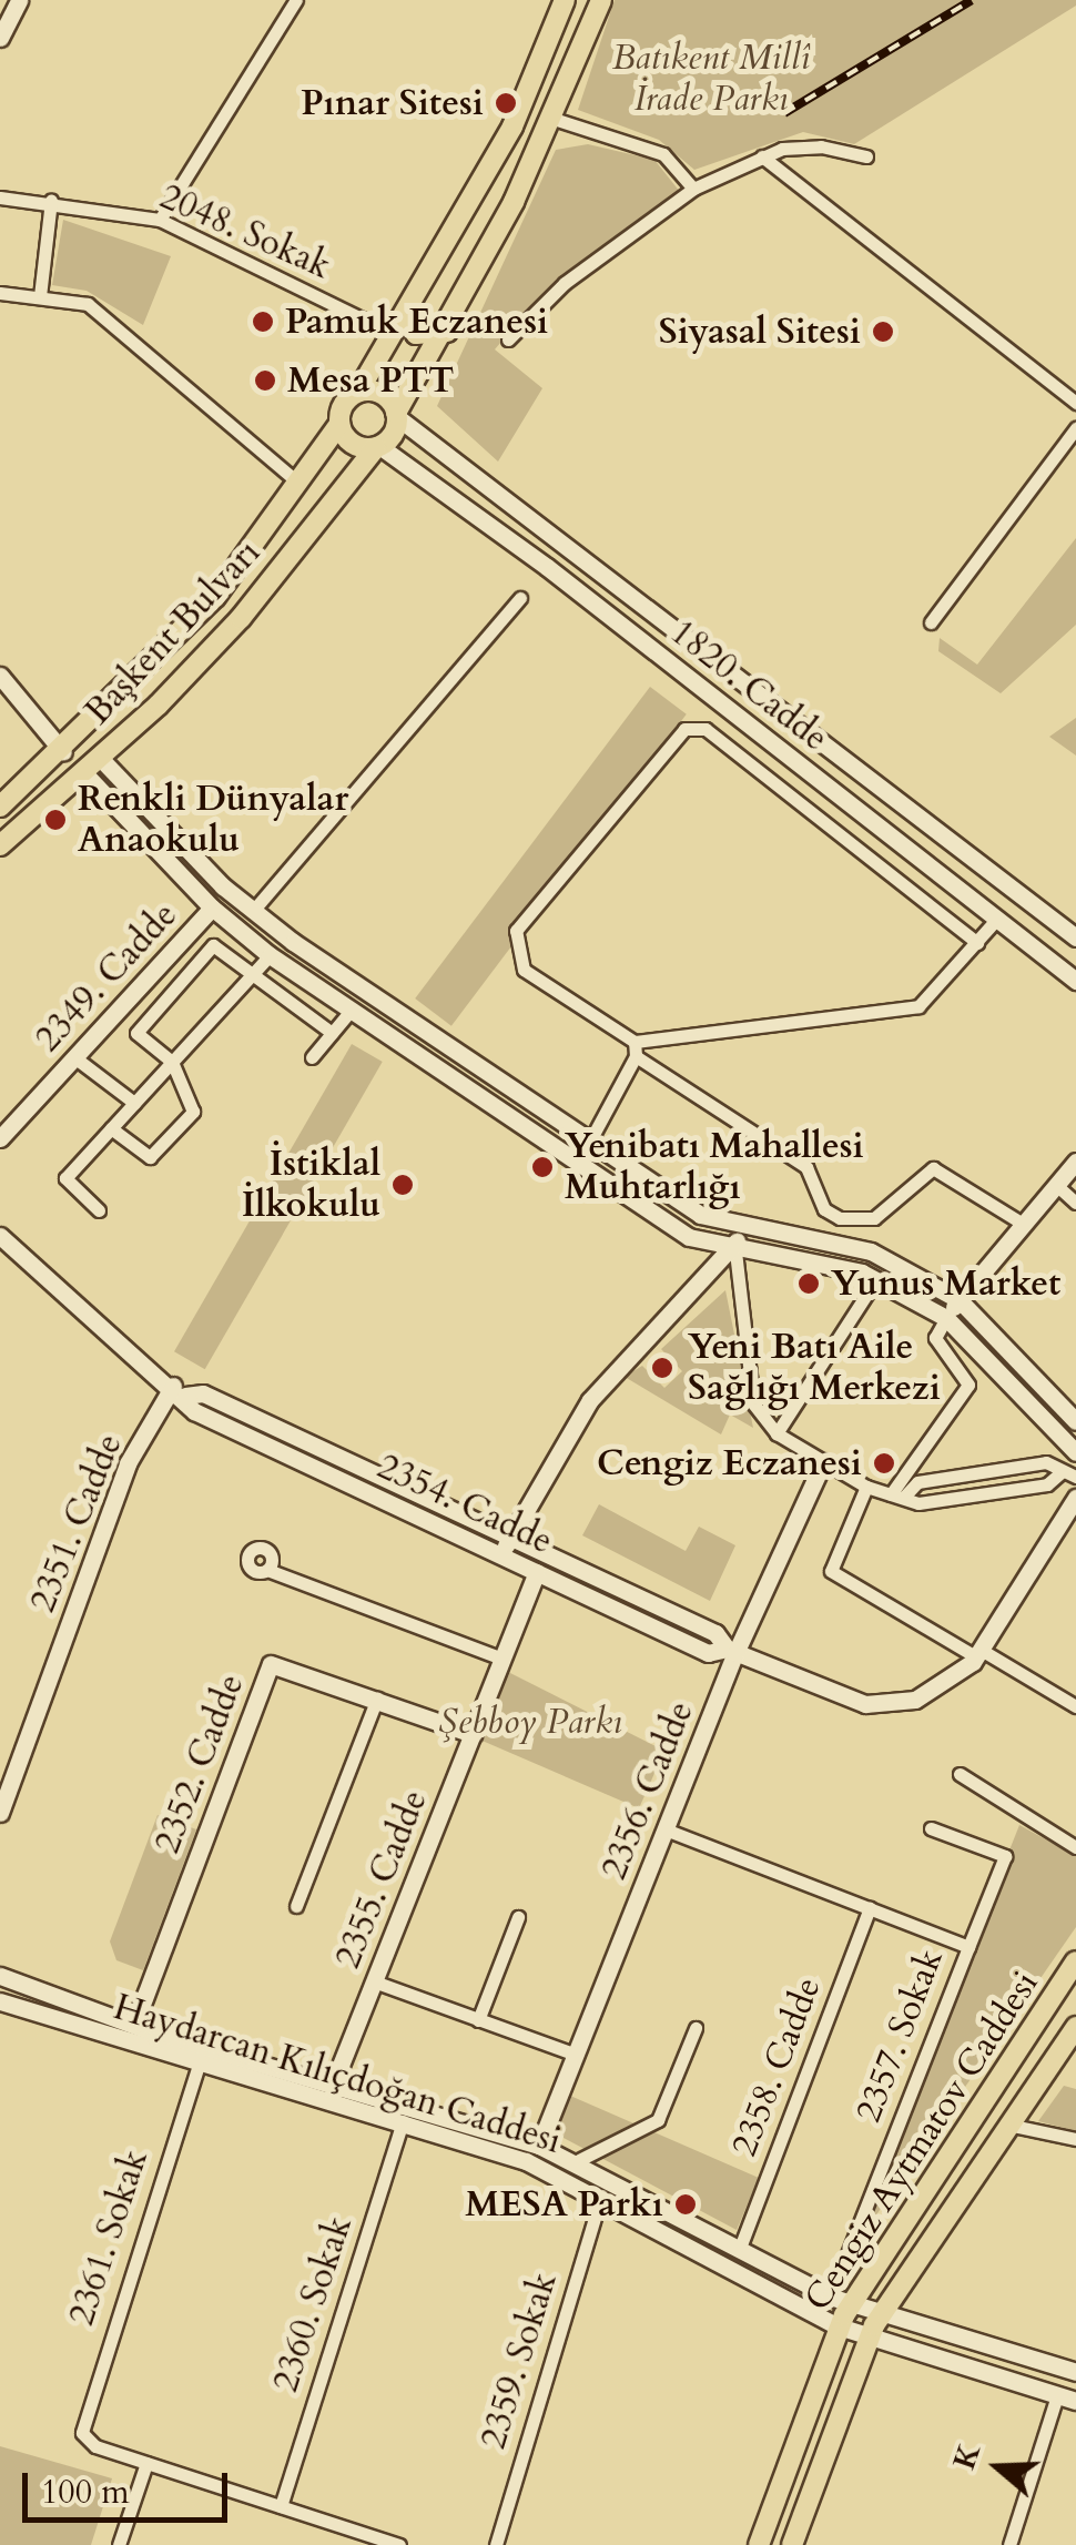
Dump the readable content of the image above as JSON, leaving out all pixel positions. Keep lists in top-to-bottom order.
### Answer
{
  "streets": {
    "main road": ["Başkent Bulvarı", "Cengiz Aytmatov Caddesi"],
    "street": [
      "2048. Sokak",
      "1820. Cadde",
      "2349. Cadde",
      "2354. Cadde",
      "2351. Cadde",
      "2352. Cadde",
      "2356. Cadde",
      "2355. Cadde",
      "2357. Sokak",
      "2358. Cadde",
      "Haydarcan Kılıçdoğan Caddesi",
      "2361. Sokak",
      "2360. Sokak",
      "2359. Sokak"
    ]
  },
  "crossings": [
    ["Başkent Bulvarı", "1820. Cadde"],
    ["2354. Cadde", "2351. Cadde"],
    ["2354. Cadde", "2356. Cadde"],
    ["2354. Cadde", "2355. Cadde"],
    ["2352. Cadde", "2355. Cadde"],
    ["2352. Cadde", "Haydarcan Kılıçdoğan Caddesi"],
    ["2356. Cadde", "2357. Sokak"],
    ["2356. Cadde", "Haydarcan Kılıçdoğan Caddesi"],
    ["2355. Cadde", "Haydarcan Kılıçdoğan Caddesi"],
    ["2357. Sokak", "2358. Cadde"],
    ["2358. Cadde", "Haydarcan Kılıçdoğan Caddesi"],
    ["Haydarcan Kılıçdoğan Caddesi", "Cengiz Aytmatov Caddesi"],
    ["Haydarcan Kılıçdoğan Caddesi", "2361. Sokak"],
    ["Haydarcan Kılıçdoğan Caddesi", "2360. Sokak"],
    ["Haydarcan Kılıçdoğan Caddesi", "2359. Sokak"]
  ],
  "parks": ["Batıkent Millî İrade Parkı", "Şebboy Parkı"],
  "places": [
    "Pınar Sitesi",
    "Pamuk Eczanesi",
    "Siyasal Sitesi",
    "Mesa PTT",
    "Renkli Dünyalar Anaokulu",
    "Yenibatı Mahallesi Muhtarlığı",
    "İstiklal İlkokulu",
    "Yunus Market",
    "Yeni Batı Aile Sağlığı Merkezi",
    "Cengiz Eczanesi",
    "MESA Parkı"
  ],
  "scale_bar": "100 m",
  "north": "left"
}
